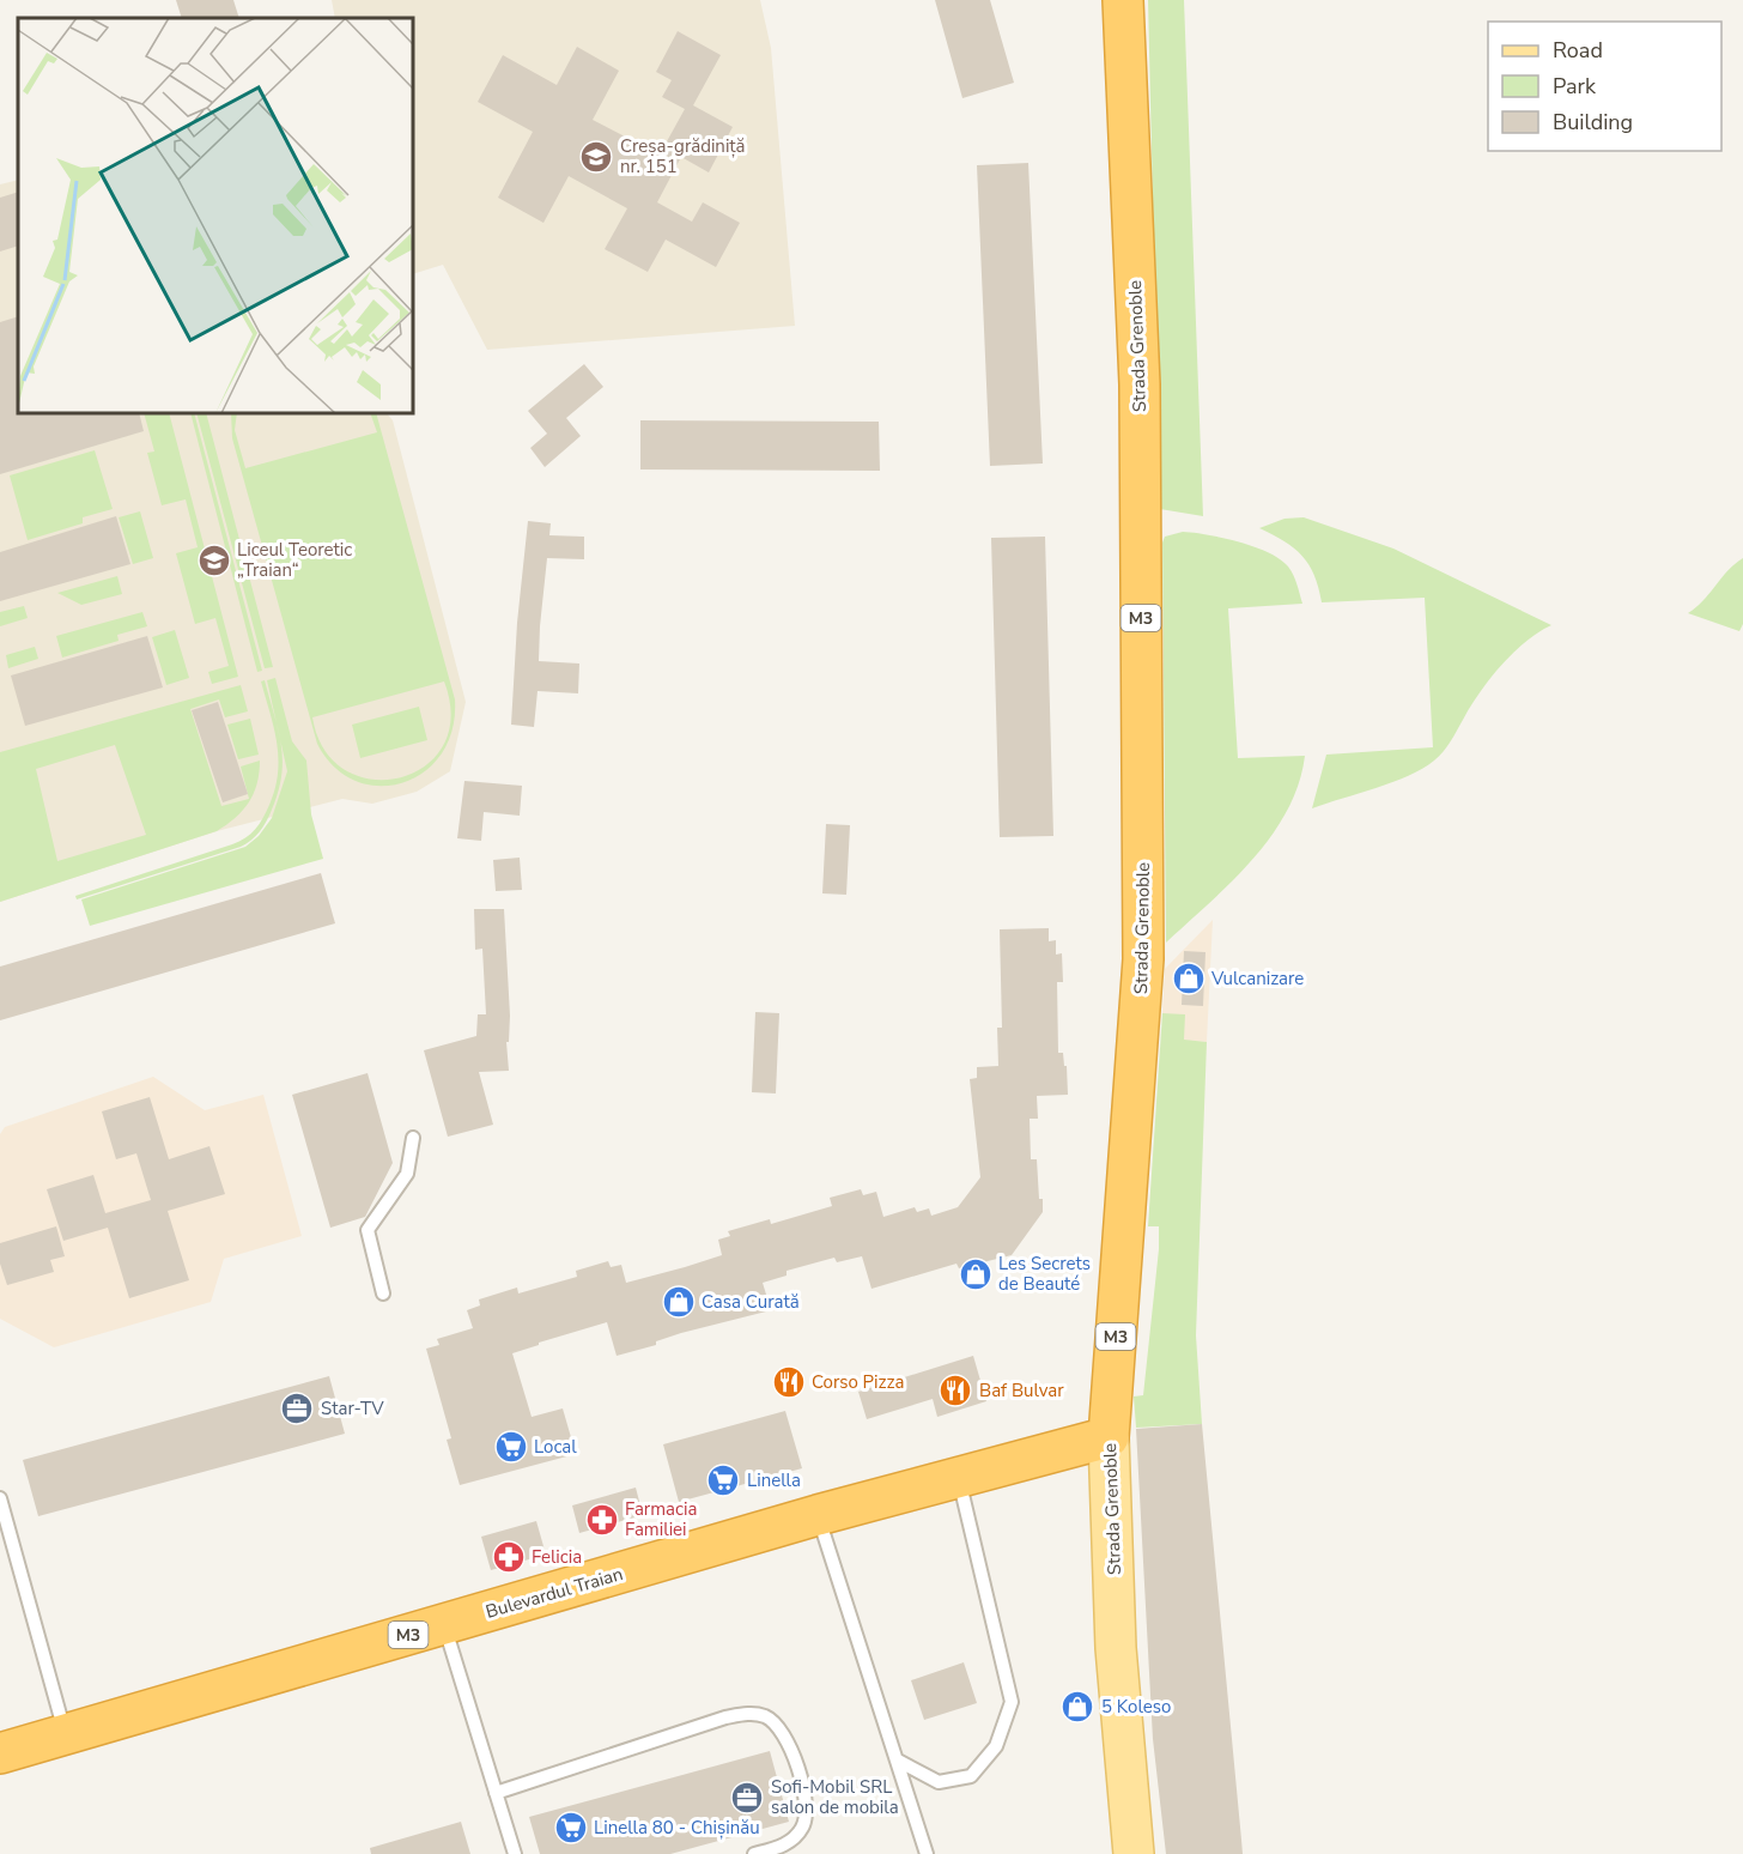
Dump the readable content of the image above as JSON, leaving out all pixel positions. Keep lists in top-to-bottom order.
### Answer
{
  "streets": {
    "highway": ["Strada Grenoble", "M3", "Bulevardul Traian"]
  },
  "crossings": [
    ["Strada Grenoble", "Bulevardul Traian"]
  ],
  "places": {
    "school or university": ["Creșa-grădiniță nr. 151", "Liceul Teoretic „Traian“"],
    "shop": [
      "Vulcanizare",
      "Les Secrets de Beauté",
      "Casa Curată",
      "5 Koleso"
    ],
    "restaurant": ["Corso Pizza", "Baf Bulvar"],
    "office": ["Star-TV", "Sofi-Mobil SRL salon de mobila"],
    "supermarket": ["Local", "Linella", "Linella 80 - Chișinău"],
    "pharmacy": ["Farmacia Familiei", "Felicia"]
  },
  "legend": ["Road", "Park", "Building"]
}
